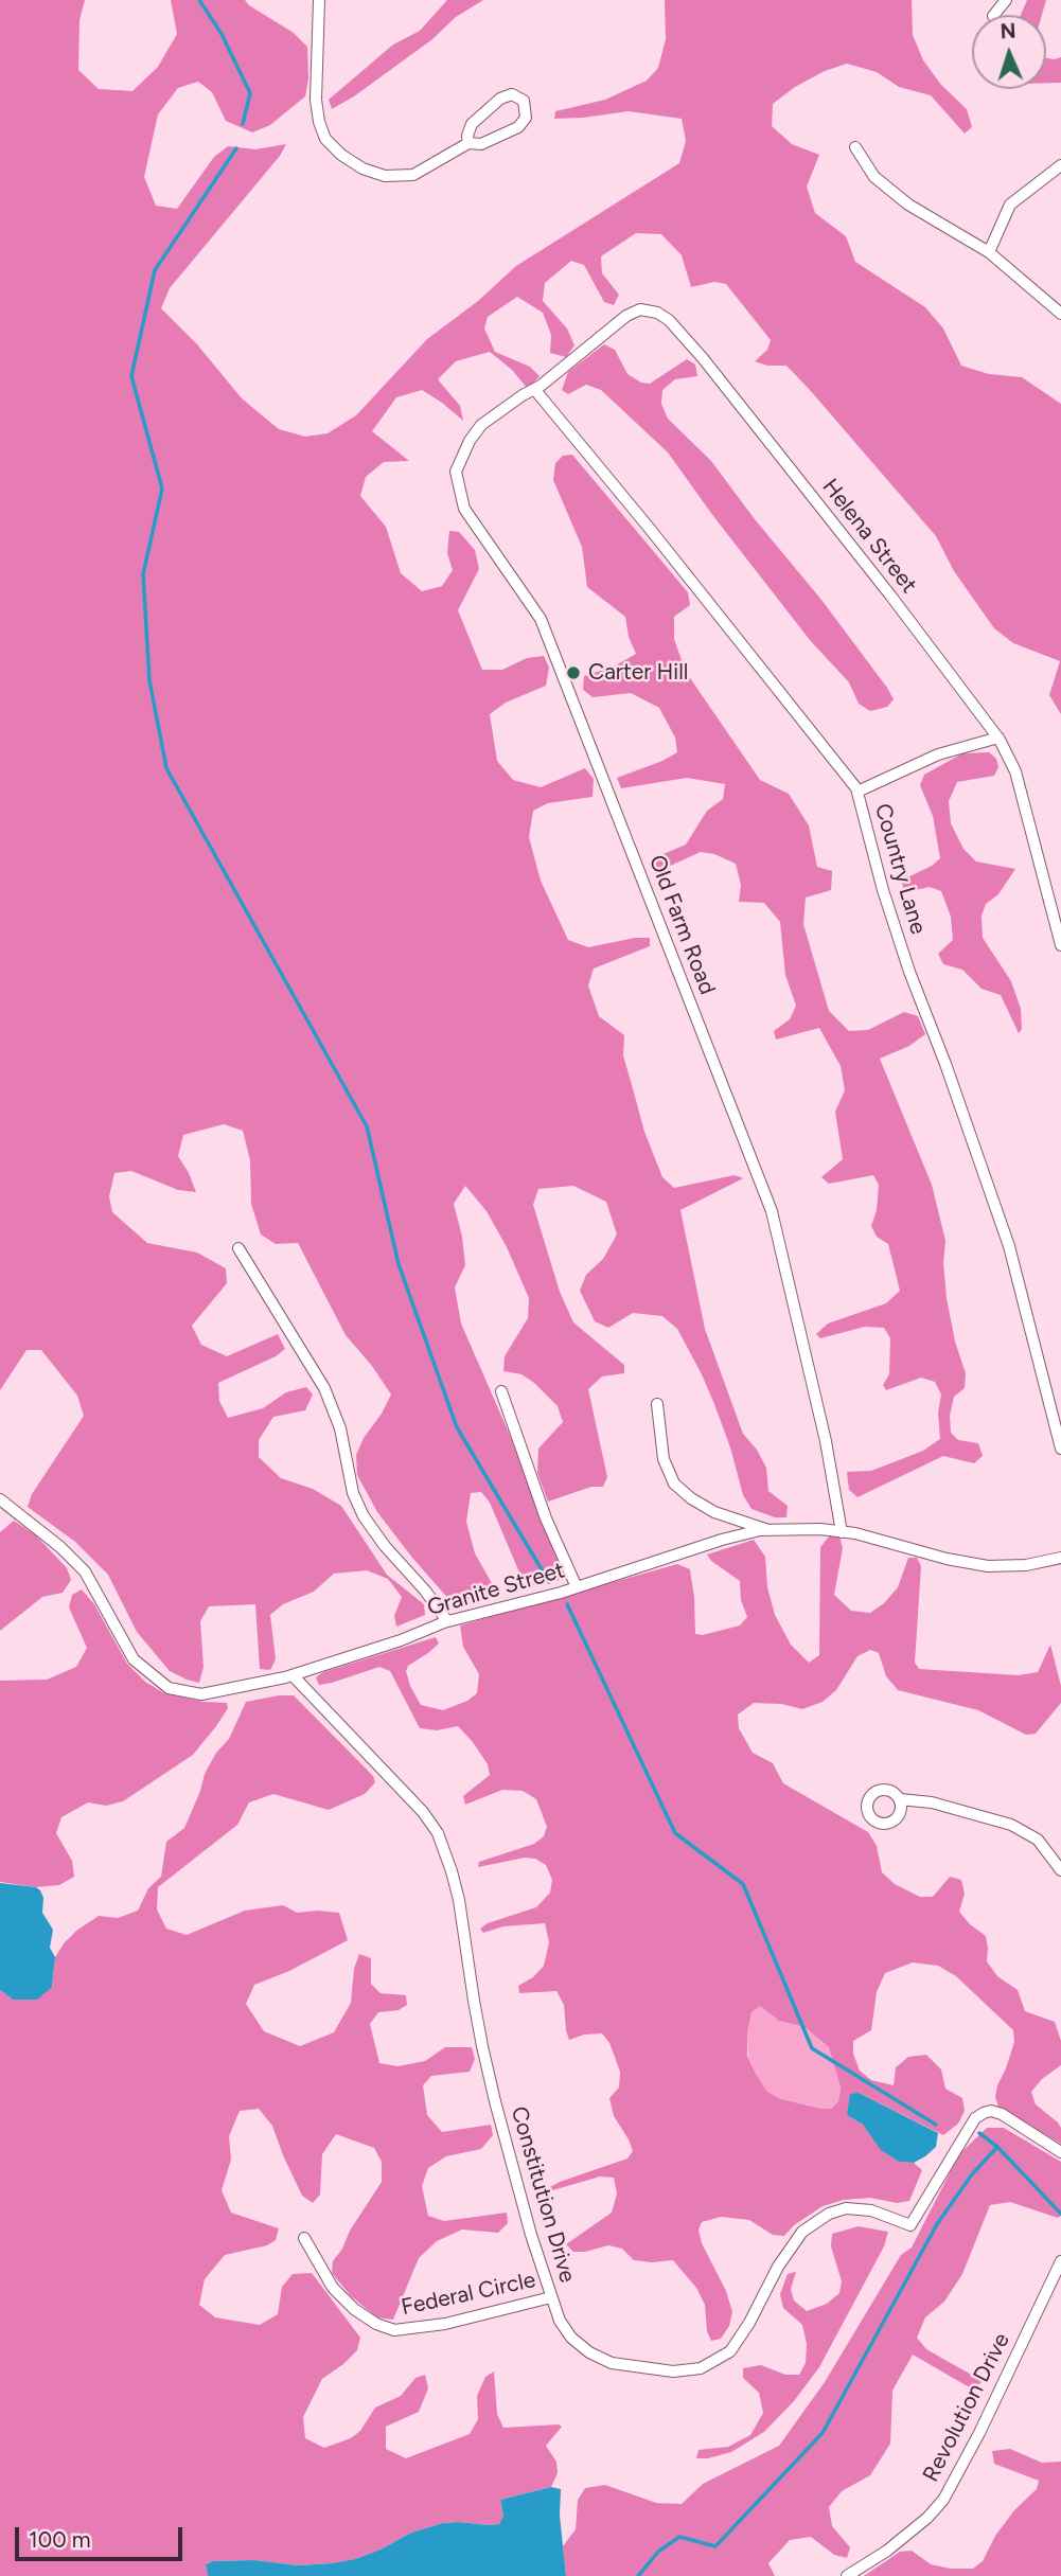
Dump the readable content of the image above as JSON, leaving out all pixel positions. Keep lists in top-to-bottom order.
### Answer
{
  "streets": {
    "street": [
      "Helena Street",
      "Country Lane",
      "Old Farm Road",
      "Granite Street",
      "Constitution Drive",
      "Federal Circle",
      "Revolution Drive"
    ]
  },
  "crossings": [
    ["Helena Street", "Country Lane"],
    ["Helena Street", "Old Farm Road"],
    ["Country Lane", "Old Farm Road"],
    ["Old Farm Road", "Granite Street"],
    ["Granite Street", "Constitution Drive"],
    ["Constitution Drive", "Federal Circle"]
  ],
  "places": ["Carter Hill"],
  "scale_bar": "100 m",
  "north": "top"
}
